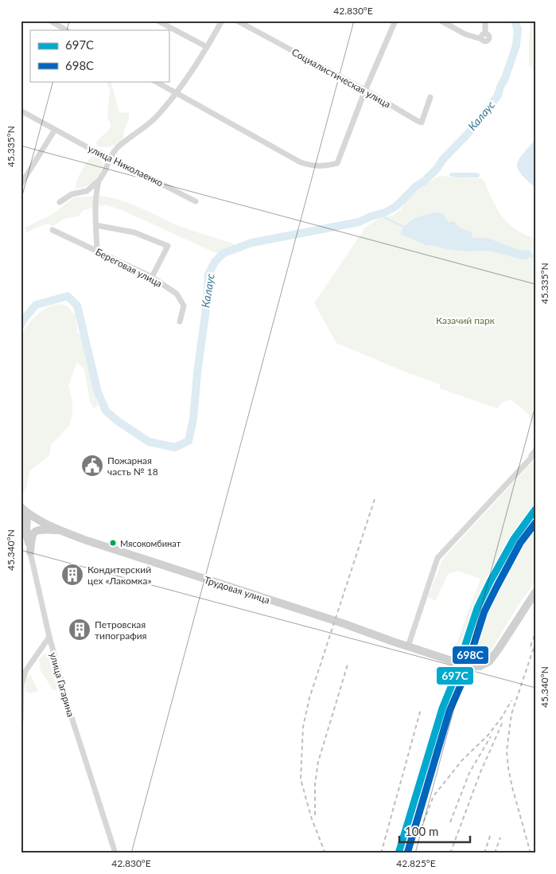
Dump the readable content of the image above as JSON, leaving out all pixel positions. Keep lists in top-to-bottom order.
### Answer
{
  "streets": {
    "main road": ["Трудовая улица", "улица Гагарина"],
    "street": ["Социалистическая улица", "улица Николаенко", "Береговая улица"]
  },
  "crossings": [
    ["Трудовая улица", "улица Гагарина"]
  ],
  "water": ["Калаус"],
  "parks": ["Казачий парк"],
  "places": {
    "public building": ["Пожарная часть № 18"],
    "other": ["Мясокомбинат"],
    "building": ["Кондитерский цех «Лакомка»", "Петровская типография"]
  },
  "lines": ["transit line 697С", "transit line 698С"],
  "legend": ["697С", "698С"],
  "scale_bar": "100 m",
  "coordinates": [
    "42.830°E",
    "45.335°N",
    "45.340°N",
    "42.825°E"
  ]
}
